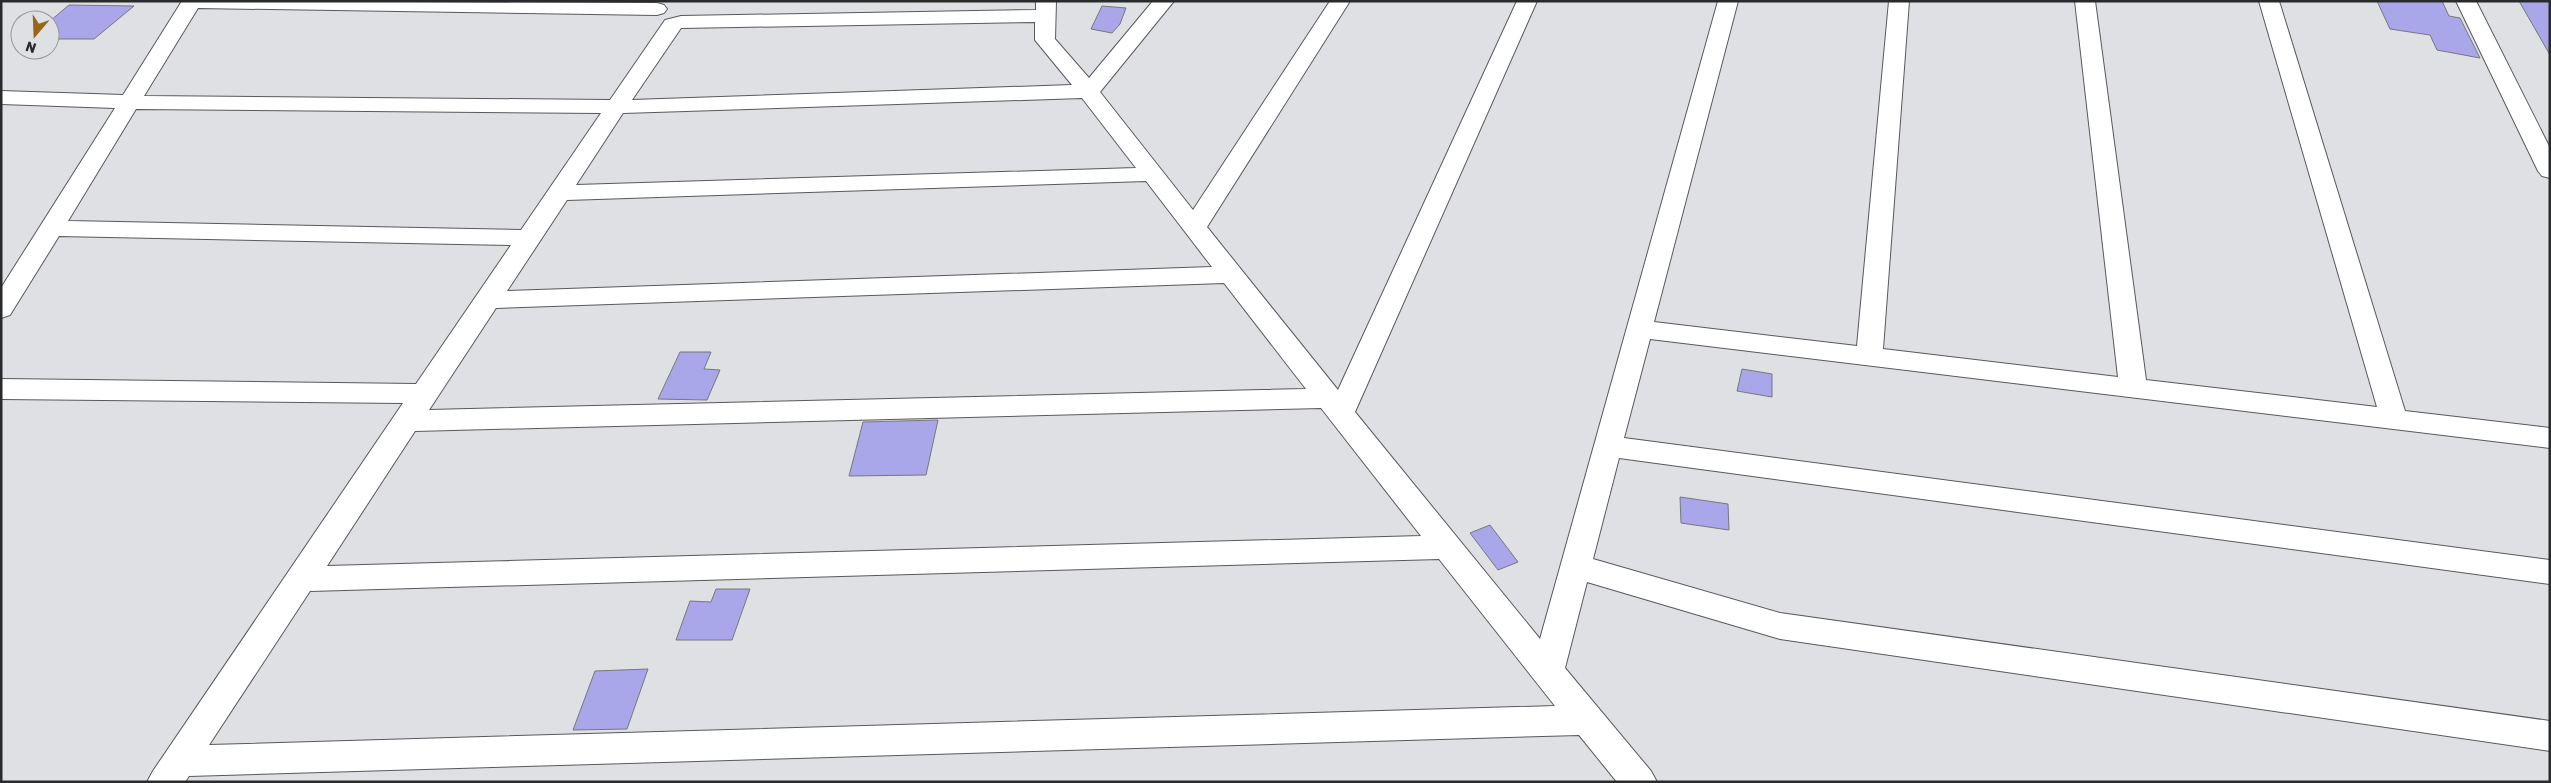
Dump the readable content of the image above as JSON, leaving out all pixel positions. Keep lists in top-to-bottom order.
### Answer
{
  "north": "bottom"
}
